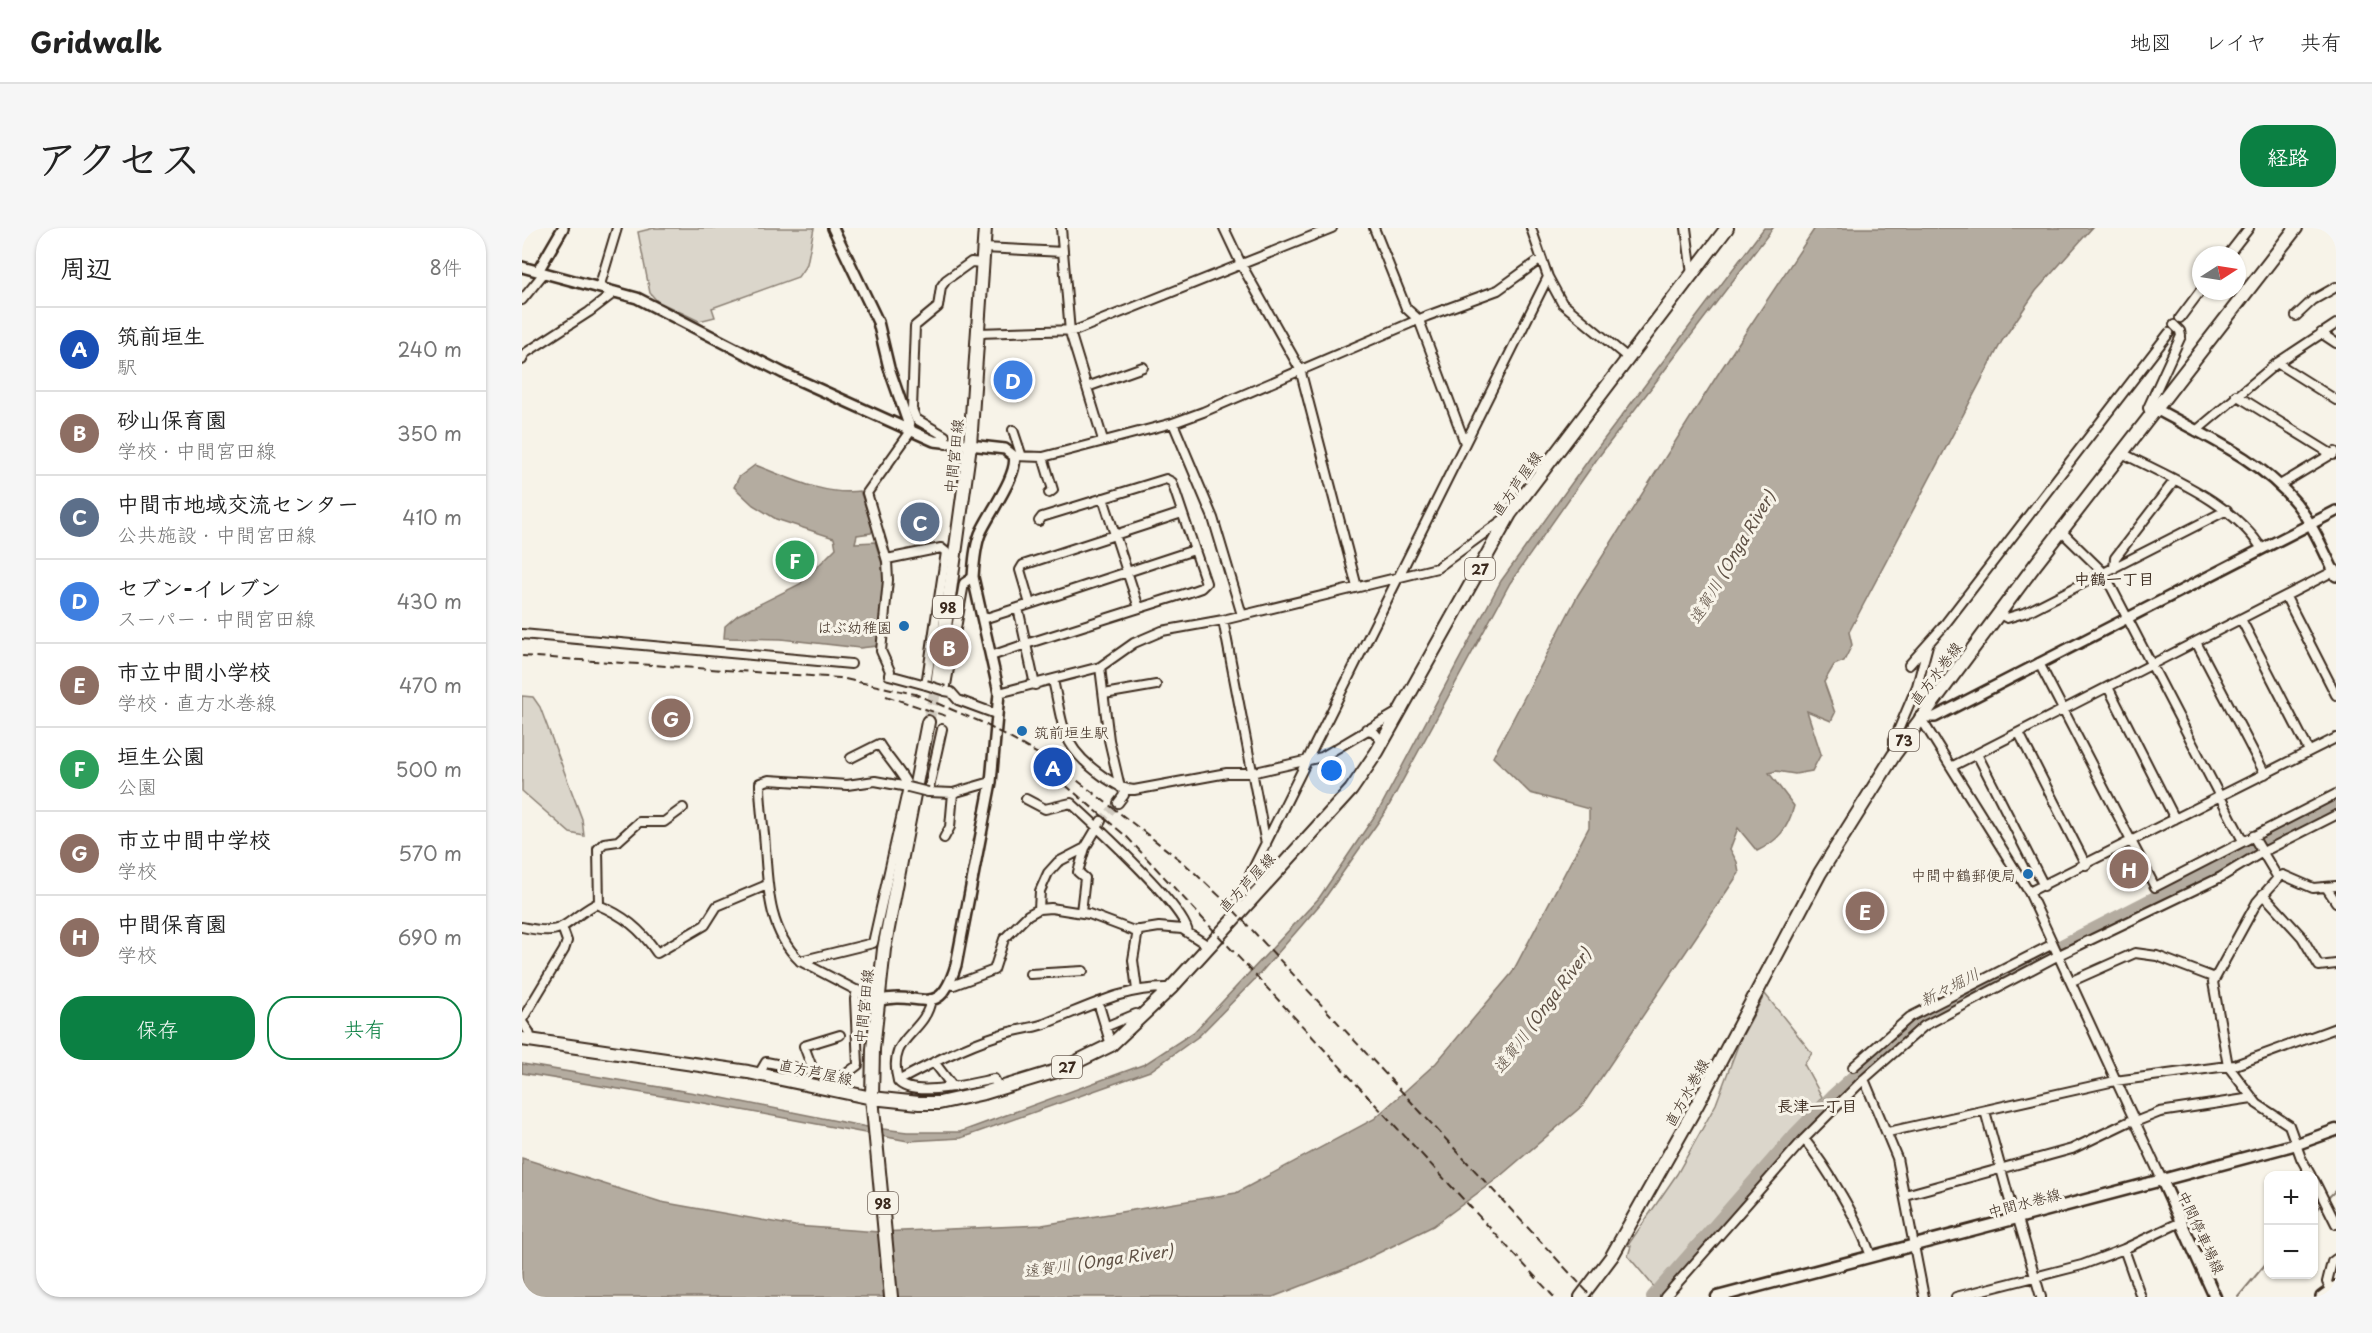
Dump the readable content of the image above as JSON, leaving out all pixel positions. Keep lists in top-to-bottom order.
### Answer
{
  "streets": {
    "main road": [
      "中間宮田線",
      "直方芦屋線",
      "27",
      "98",
      "直方水巻線",
      "73",
      "中間水巻線",
      "中間停車場線"
    ]
  },
  "crossings": [
    ["中間宮田線", "直方芦屋線"],
    ["中間水巻線", "中間停車場線"]
  ],
  "districts": ["中鶴一丁目", "長津一丁目"],
  "water": ["遠賀川 (Onga River)", "新々堀川"],
  "places": ["はぶ幼稚園", "筑前垣生駅", "中間中鶴郵便局"],
  "north": "right",
  "page": {
    "header": "Gridwalk",
    "nav": ["地図", "レイヤ", "共有"],
    "title": "アクセス",
    "buttons": [
      "経路",
      ["保存", "共有"]
    ],
    "heading": ["周辺", "8件"],
    "list": [
      {
        "mark": "A",
        "name": "筑前垣生",
        "note": "駅",
        "value": "240 m"
      },
      {
        "mark": "B",
        "name": "砂山保育園",
        "note": "学校 · 中間宮田線",
        "value": "350 m"
      },
      {
        "mark": "C",
        "name": "中間市地域交流センター",
        "note": "公共施設 · 中間宮田線",
        "value": "410 m"
      },
      {
        "mark": "D",
        "name": "セブン-イレブン",
        "note": "スーパー · 中間宮田線",
        "value": "430 m"
      },
      {
        "mark": "E",
        "name": "市立中間小学校",
        "note": "学校 · 直方水巻線",
        "value": "470 m"
      },
      {
        "mark": "F",
        "name": "垣生公園",
        "note": "公園",
        "value": "500 m"
      },
      {
        "mark": "G",
        "name": "市立中間中学校",
        "note": "学校",
        "value": "570 m"
      },
      {
        "mark": "H",
        "name": "中間保育園",
        "note": "学校",
        "value": "690 m"
      }
    ],
    "pins": [
      "D",
      "C",
      "F",
      "B",
      "G",
      "A",
      "H",
      "E"
    ],
    "map_buttons": ["+", "−"]
  }
}
